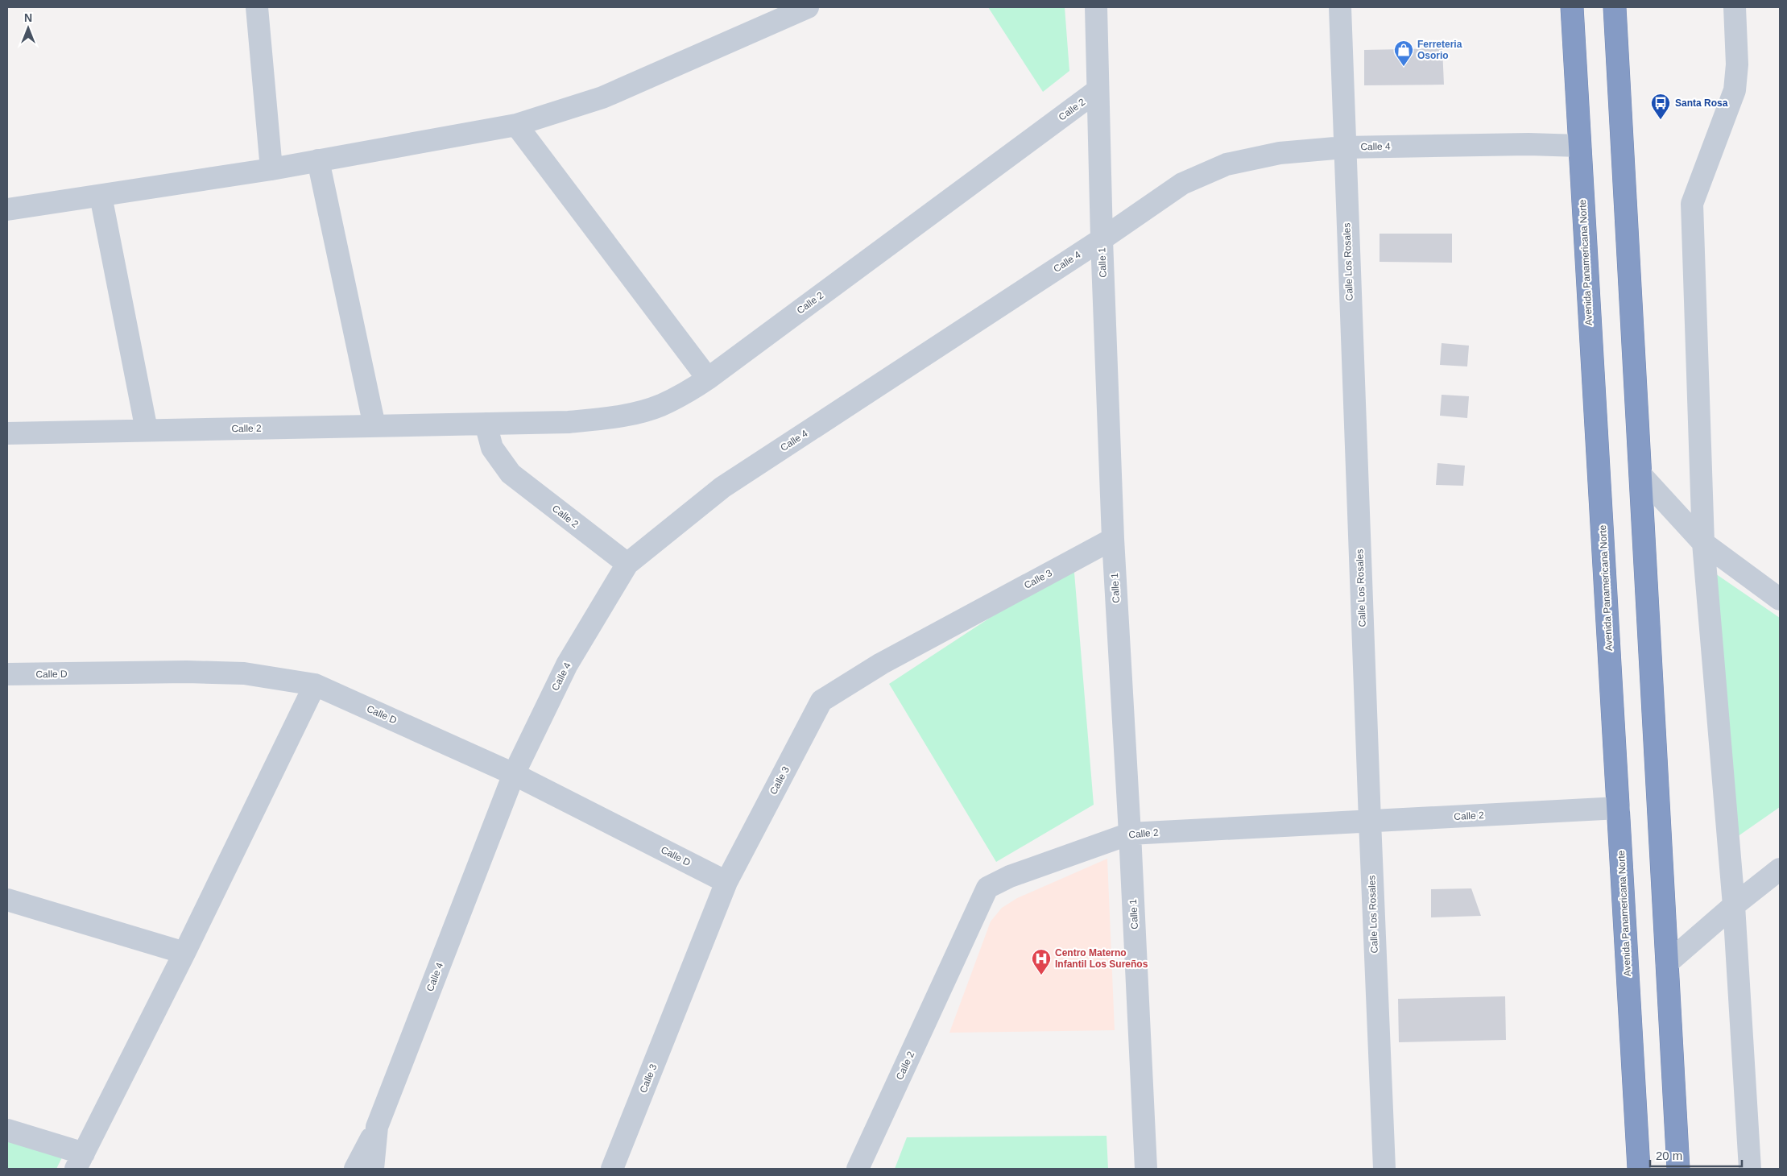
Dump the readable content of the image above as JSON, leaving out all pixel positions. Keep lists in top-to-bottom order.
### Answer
{
  "streets": {
    "highway": ["Avenida Panamericana Norte"],
    "street": [
      "Calle 2",
      "Calle 4",
      "Calle Los Rosales",
      "Calle 1",
      "Calle 3",
      "Calle D"
    ]
  },
  "crossings": [
    ["Calle 2", "Calle 4"],
    ["Calle 2", "Calle Los Rosales"],
    ["Calle 2", "Calle 1"],
    ["Calle 2", "Avenida Panamericana Norte"],
    ["Calle 4", "Calle Los Rosales"],
    ["Calle 4", "Calle 1"],
    ["Calle 4", "Avenida Panamericana Norte"],
    ["Calle 4", "Calle D"],
    ["Calle 1", "Calle 3"],
    ["Calle 3", "Calle D"]
  ],
  "places": {
    "shop": ["Ferreteria Osorio"],
    "bus stop": ["Santa Rosa"],
    "hospital": ["Centro Materno Infantil Los Sureños"]
  },
  "scale_bar": "20 m",
  "north": "top"
}
